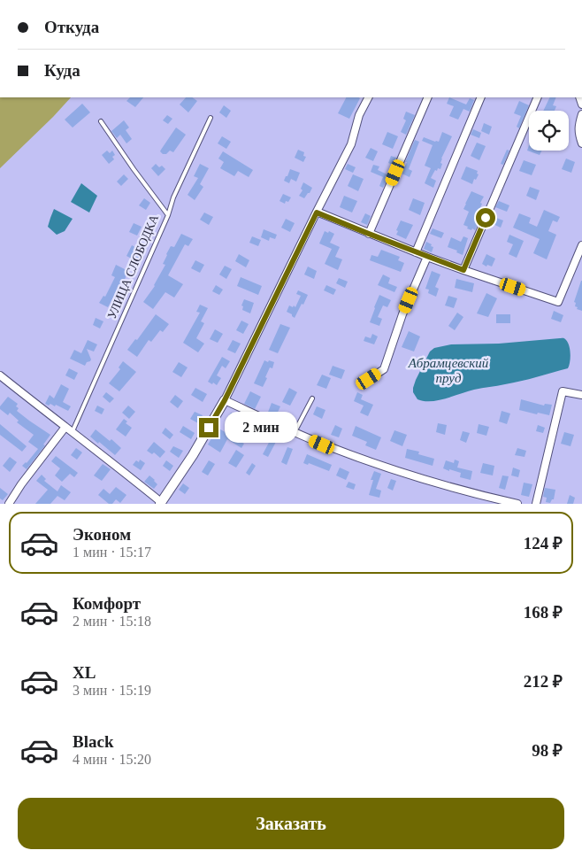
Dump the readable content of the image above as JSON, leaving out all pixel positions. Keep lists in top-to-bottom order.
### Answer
{
  "streets": {
    "lane": ["УЛИЦА СЛОБОДКА"]
  },
  "water": ["Абрамцевский пруд"],
  "page": {
    "banner": ["Откуда", "Куда"],
    "bubble": "2 мин",
    "list": [
      {
        "name": "Эконом",
        "note": "1 мин · 15:17",
        "value": "124 ₽"
      },
      {
        "name": "Комфорт",
        "note": "2 мин · 15:18",
        "value": "168 ₽"
      },
      {
        "name": "XL",
        "note": "3 мин · 15:19",
        "value": "212 ₽"
      },
      {
        "name": "Black",
        "note": "4 мин · 15:20",
        "value": "98 ₽"
      }
    ],
    "buttons": "Заказать"
  }
}
